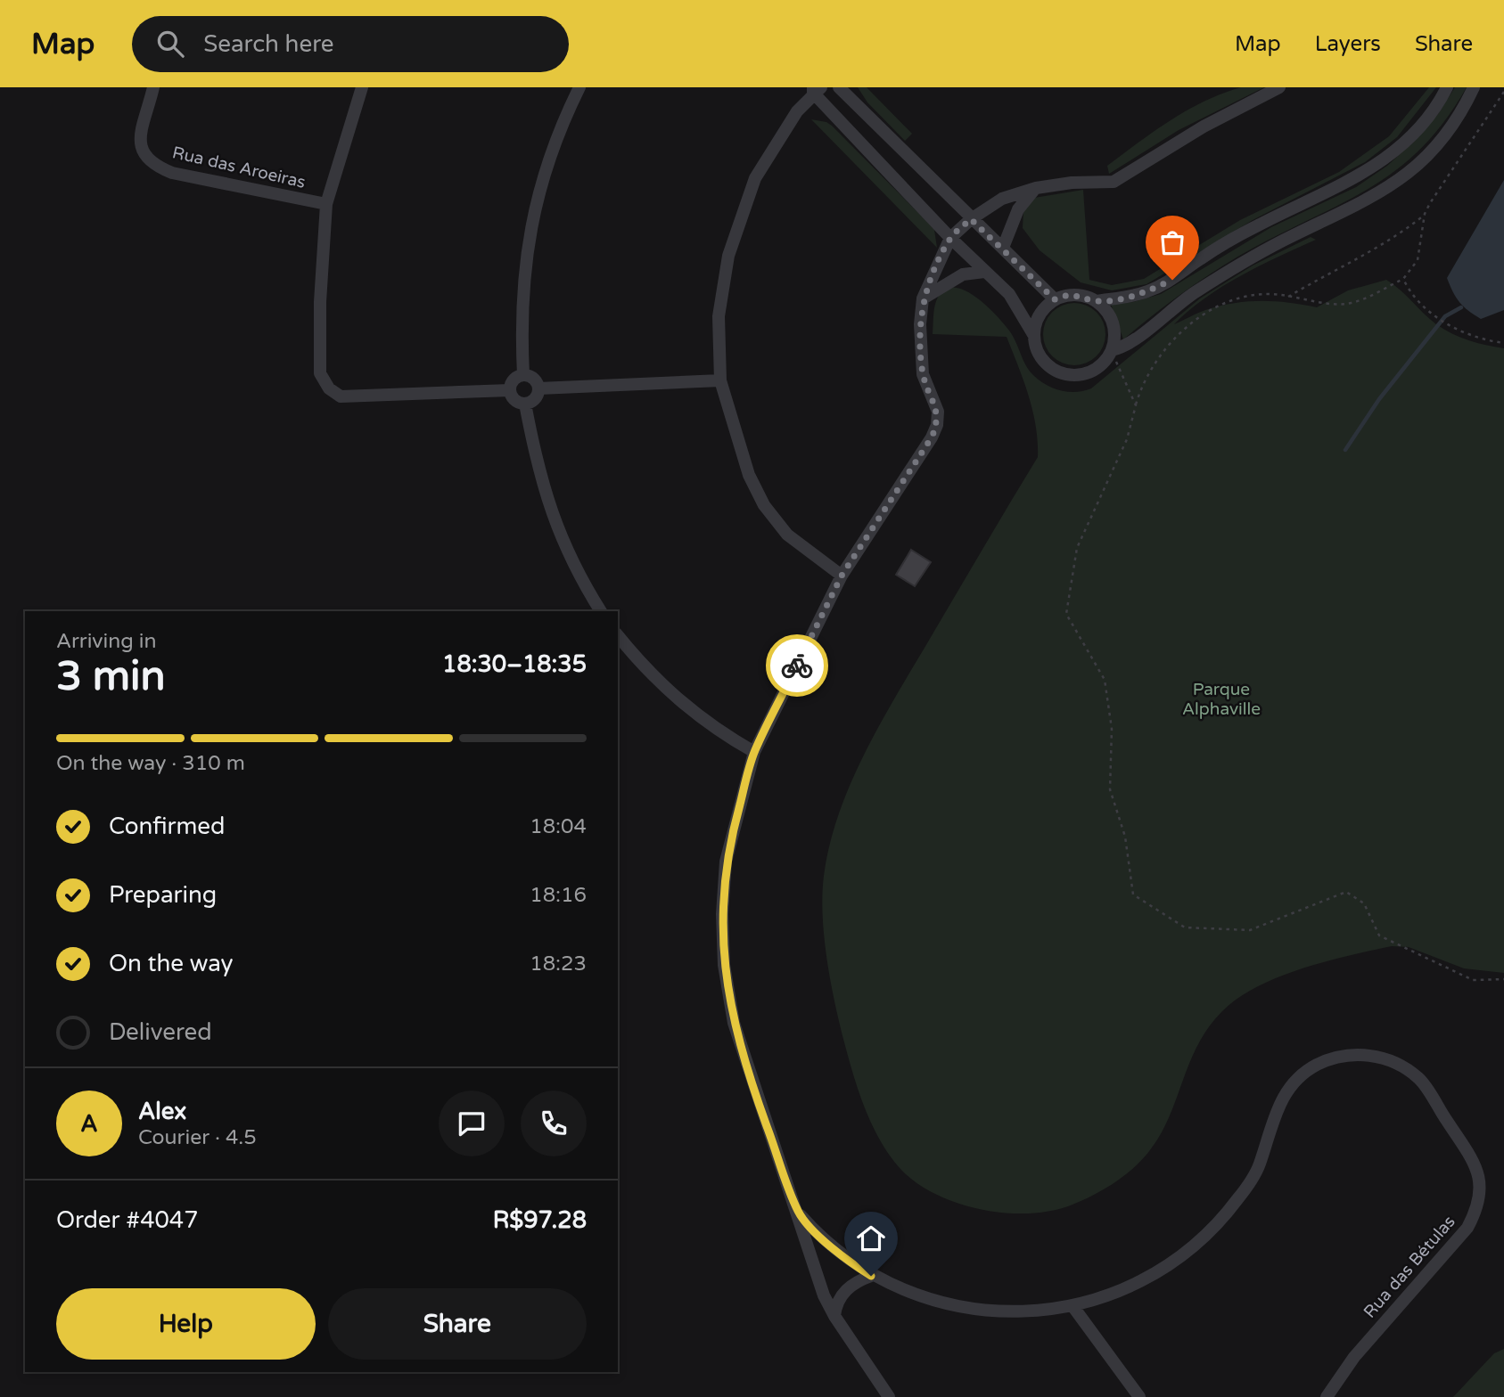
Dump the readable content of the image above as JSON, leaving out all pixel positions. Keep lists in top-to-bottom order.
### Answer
{
  "streets": {
    "street": ["Rua das Aroeiras", "Rua das Bétulas"]
  },
  "parks": ["Parque Alphaville"],
  "page": {
    "header": "Map",
    "search": "Search here",
    "nav": ["Map", "Layers", "Share"],
    "heading": ["3 min", "Arriving in", "18:30–18:35"],
    "panel": [
      "Alex",
      "Courier · 4.5",
      "Order #4047",
      "R$97.28"
    ],
    "bar": "On the way · 310 m",
    "list": [
      ["Confirmed", "18:04"],
      ["Preparing", "18:16"],
      ["On the way", "18:23"],
      "Delivered"
    ],
    "round": "A",
    "buttons": ["Help", "Share"]
  }
}
